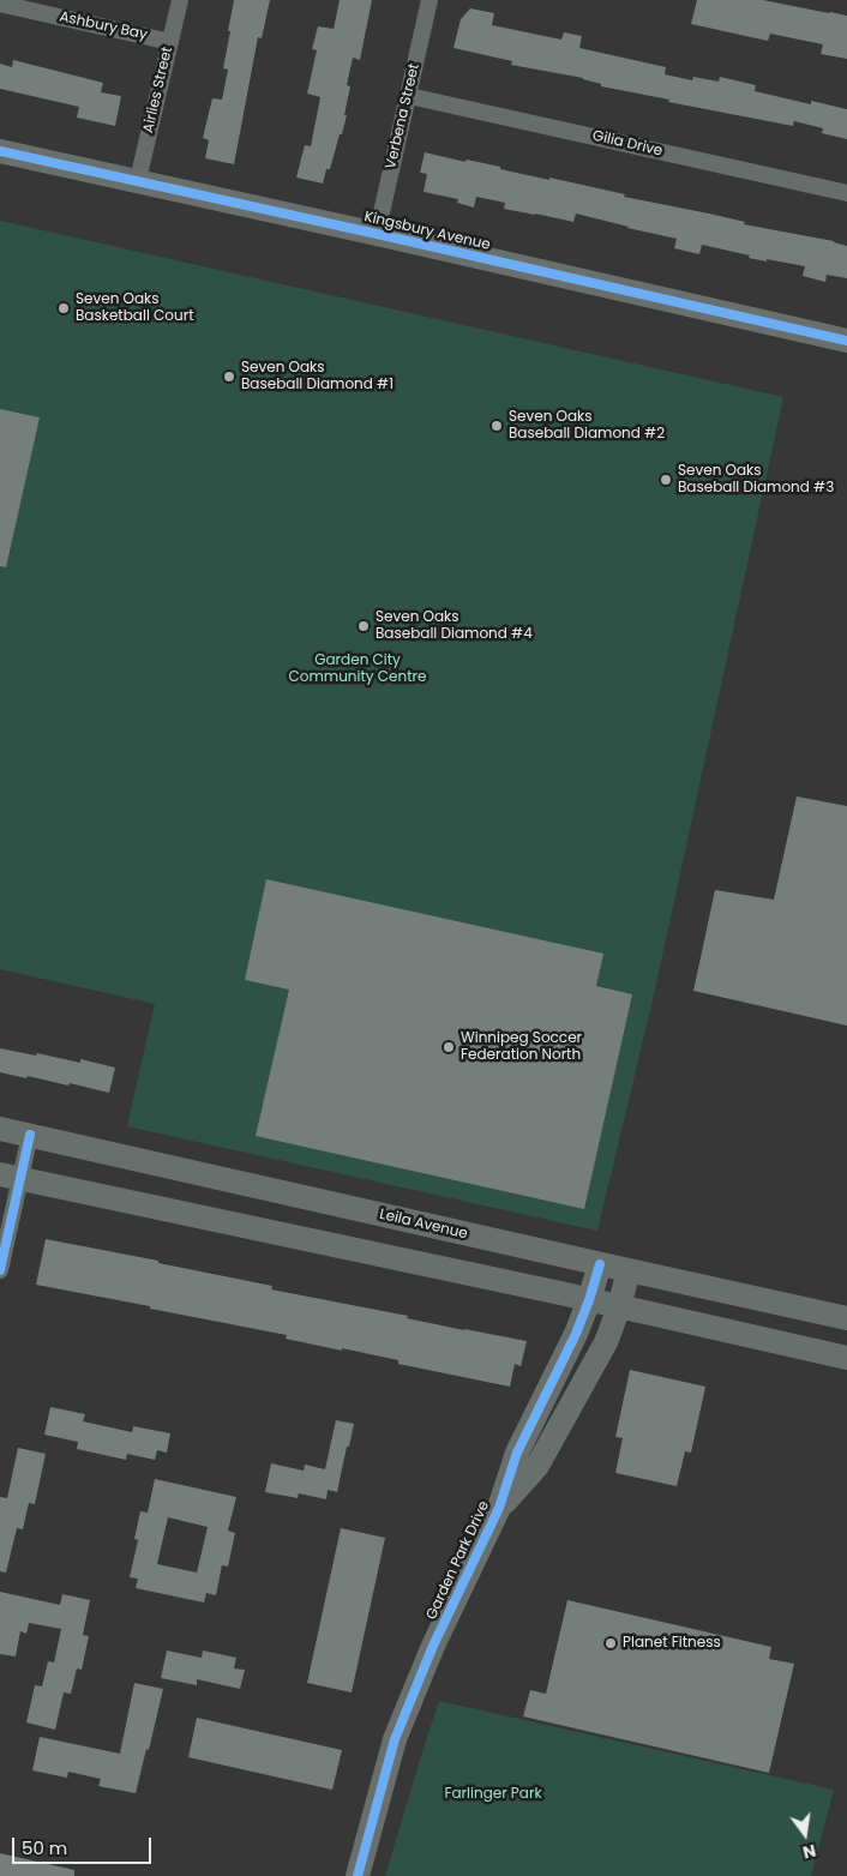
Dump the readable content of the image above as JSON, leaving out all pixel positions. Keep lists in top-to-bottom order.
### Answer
{
  "streets": {
    "street": [
      "Ashbury Bay",
      "Airlies Street",
      "Verbena Street",
      "Gilia Drive",
      "Kingsbury Avenue",
      "Leila Avenue",
      "Garden Park Drive"
    ]
  },
  "crossings": [
    ["Ashbury Bay", "Airlies Street"],
    ["Airlies Street", "Kingsbury Avenue"],
    ["Verbena Street", "Gilia Drive"],
    ["Verbena Street", "Kingsbury Avenue"],
    ["Leila Avenue", "Garden Park Drive"]
  ],
  "parks": ["Garden City Community Centre", "Farlinger Park"],
  "places": [
    "Seven Oaks Basketball Court",
    "Seven Oaks Baseball Diamond #1",
    "Seven Oaks Baseball Diamond #2",
    "Seven Oaks Baseball Diamond #3",
    "Seven Oaks Baseball Diamond #4",
    "Winnipeg Soccer Federation North",
    "Planet Fitness"
  ],
  "scale_bar": "50 m",
  "north": "bottom"
}
